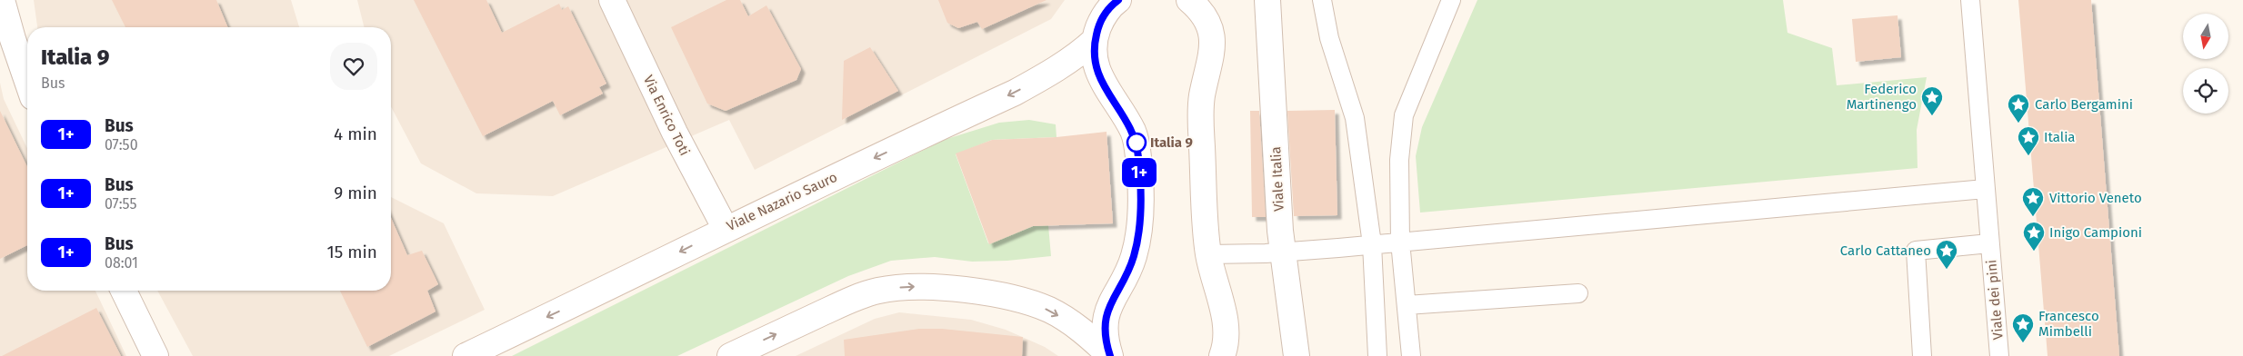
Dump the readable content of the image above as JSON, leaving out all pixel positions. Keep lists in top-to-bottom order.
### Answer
{
  "streets": {
    "main road": ["Via Enrico Toti", "Viale Italia", "Viale Nazario Sauro"],
    "lane": ["Viale dei pini"]
  },
  "crossings": [
    ["Via Enrico Toti", "Viale Nazario Sauro"]
  ],
  "one_way": ["Viale Nazario Sauro"],
  "places": {
    "place": [
      "Federico Martinengo",
      "Carlo Bergamini",
      "Italia",
      "Vittorio Veneto",
      "Inigo Campioni",
      "Carlo Cattaneo",
      "Francesco Mimbelli"
    ],
    "other": ["Italia 9"]
  },
  "lines": ["bus line 1+"],
  "north": "bottom",
  "page": {
    "on_map": "1+",
    "heading": ["Italia 9", "Bus"],
    "list": [
      {
        "mark": "1+",
        "name": "Bus",
        "note": "07:50",
        "value": "4 min"
      },
      {
        "mark": "1+",
        "name": "Bus",
        "note": "07:55",
        "value": "9 min"
      },
      {
        "mark": "1+",
        "name": "Bus",
        "note": "08:01",
        "value": "15 min"
      }
    ]
  }
}
